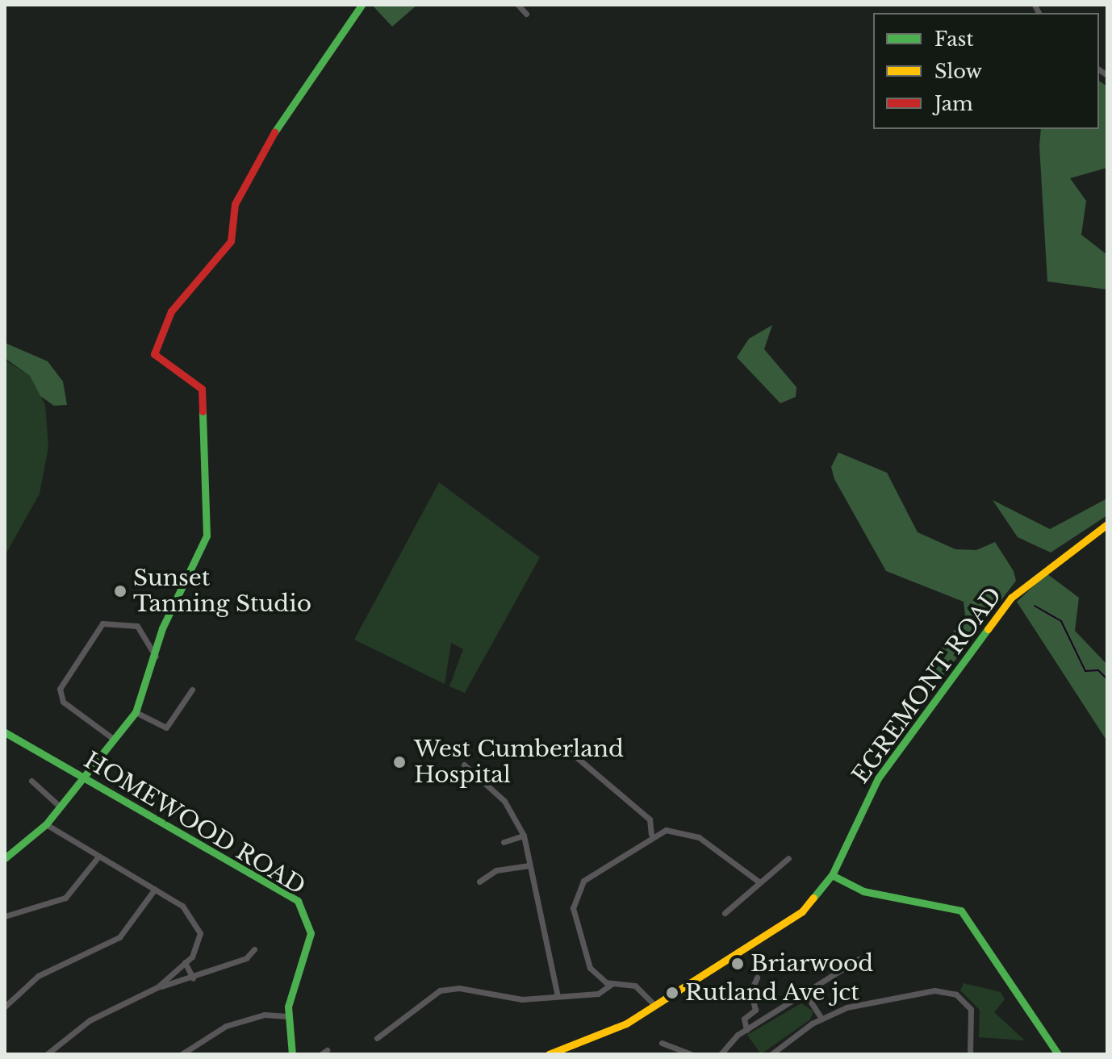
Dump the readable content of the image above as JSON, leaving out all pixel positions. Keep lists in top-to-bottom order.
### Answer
{
  "streets": {
    "main road": ["EGREMONT ROAD", "HOMEWOOD ROAD"]
  },
  "places": [
    "Sunset Tanning Studio",
    "West Cumberland Hospital",
    "Briarwood",
    "Rutland Ave jct"
  ],
  "legend": ["Fast", "Slow", "Jam"]
}
